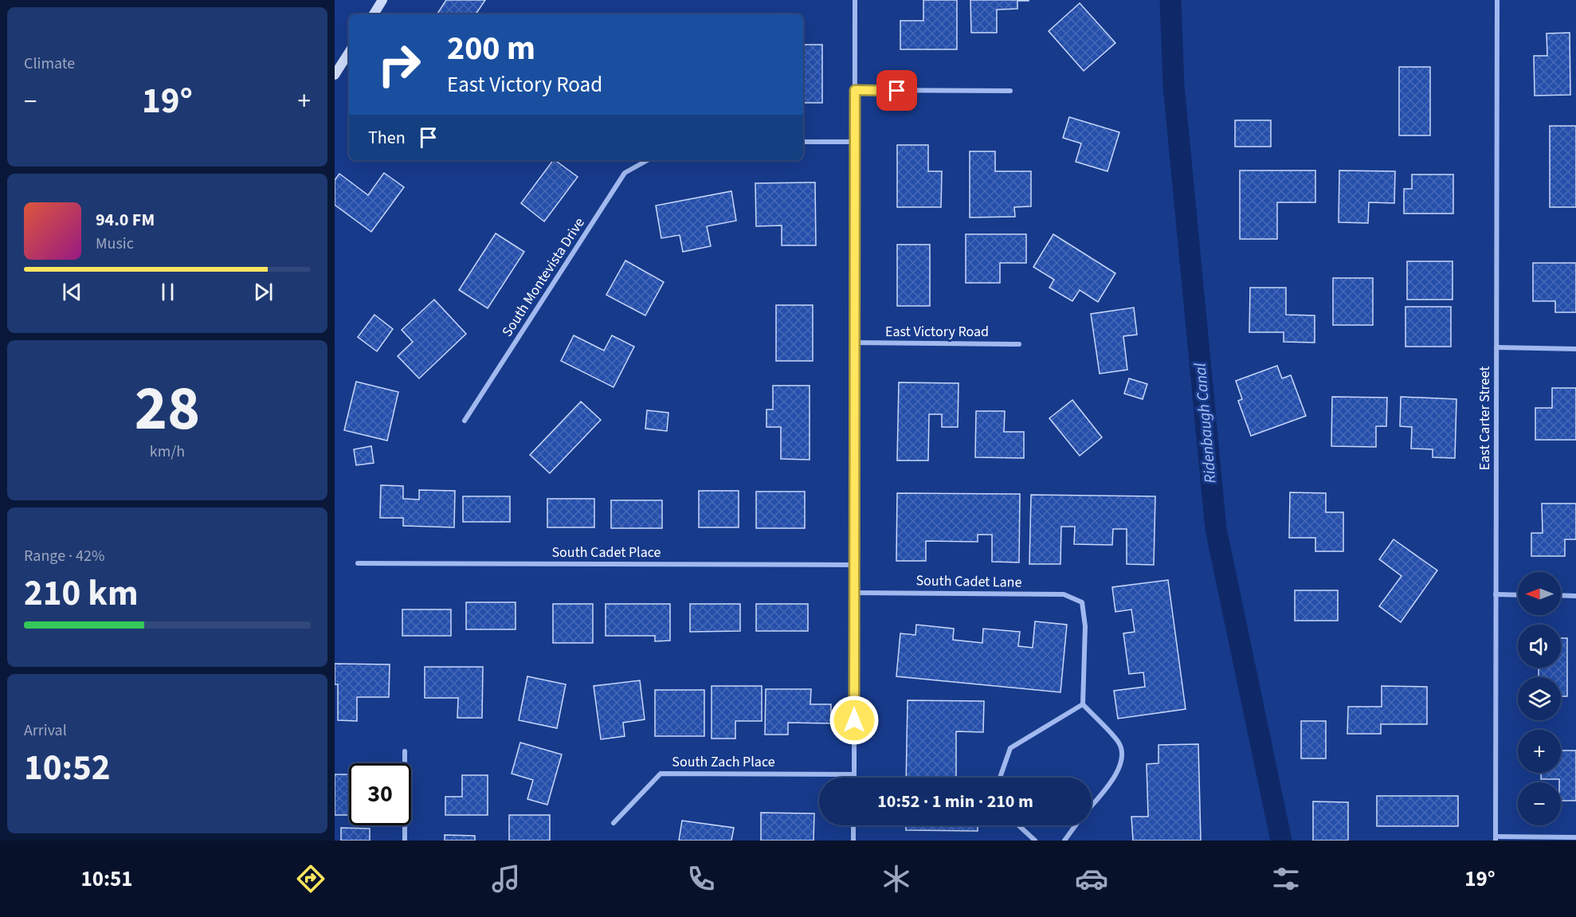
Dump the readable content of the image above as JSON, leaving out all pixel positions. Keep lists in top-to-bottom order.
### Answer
{
  "streets": {
    "street": [
      "South Montevista Drive",
      "East Victory Road",
      "East Carter Street",
      "South Cadet Place",
      "South Cadet Lane",
      "South Zach Place"
    ]
  },
  "water": ["Ridenbaugh Canal"],
  "north": "left",
  "page": {
    "tile": [
      "Climate",
      ["28", "km/h"],
      ["Range · 42%", "210 km"],
      ["Arrival", "10:52"]
    ],
    "turn": ["200 m", "East Victory Road"],
    "heat": ["−", "19°", "+"],
    "then": "Then",
    "song": ["94.0 FM", "Music"],
    "map_buttons": ["+", "−"],
    "limit": "30",
    "trip": "10:52 · 1 min · 210 m",
    "tabs": ["10:51", "19°"]
  }
}
